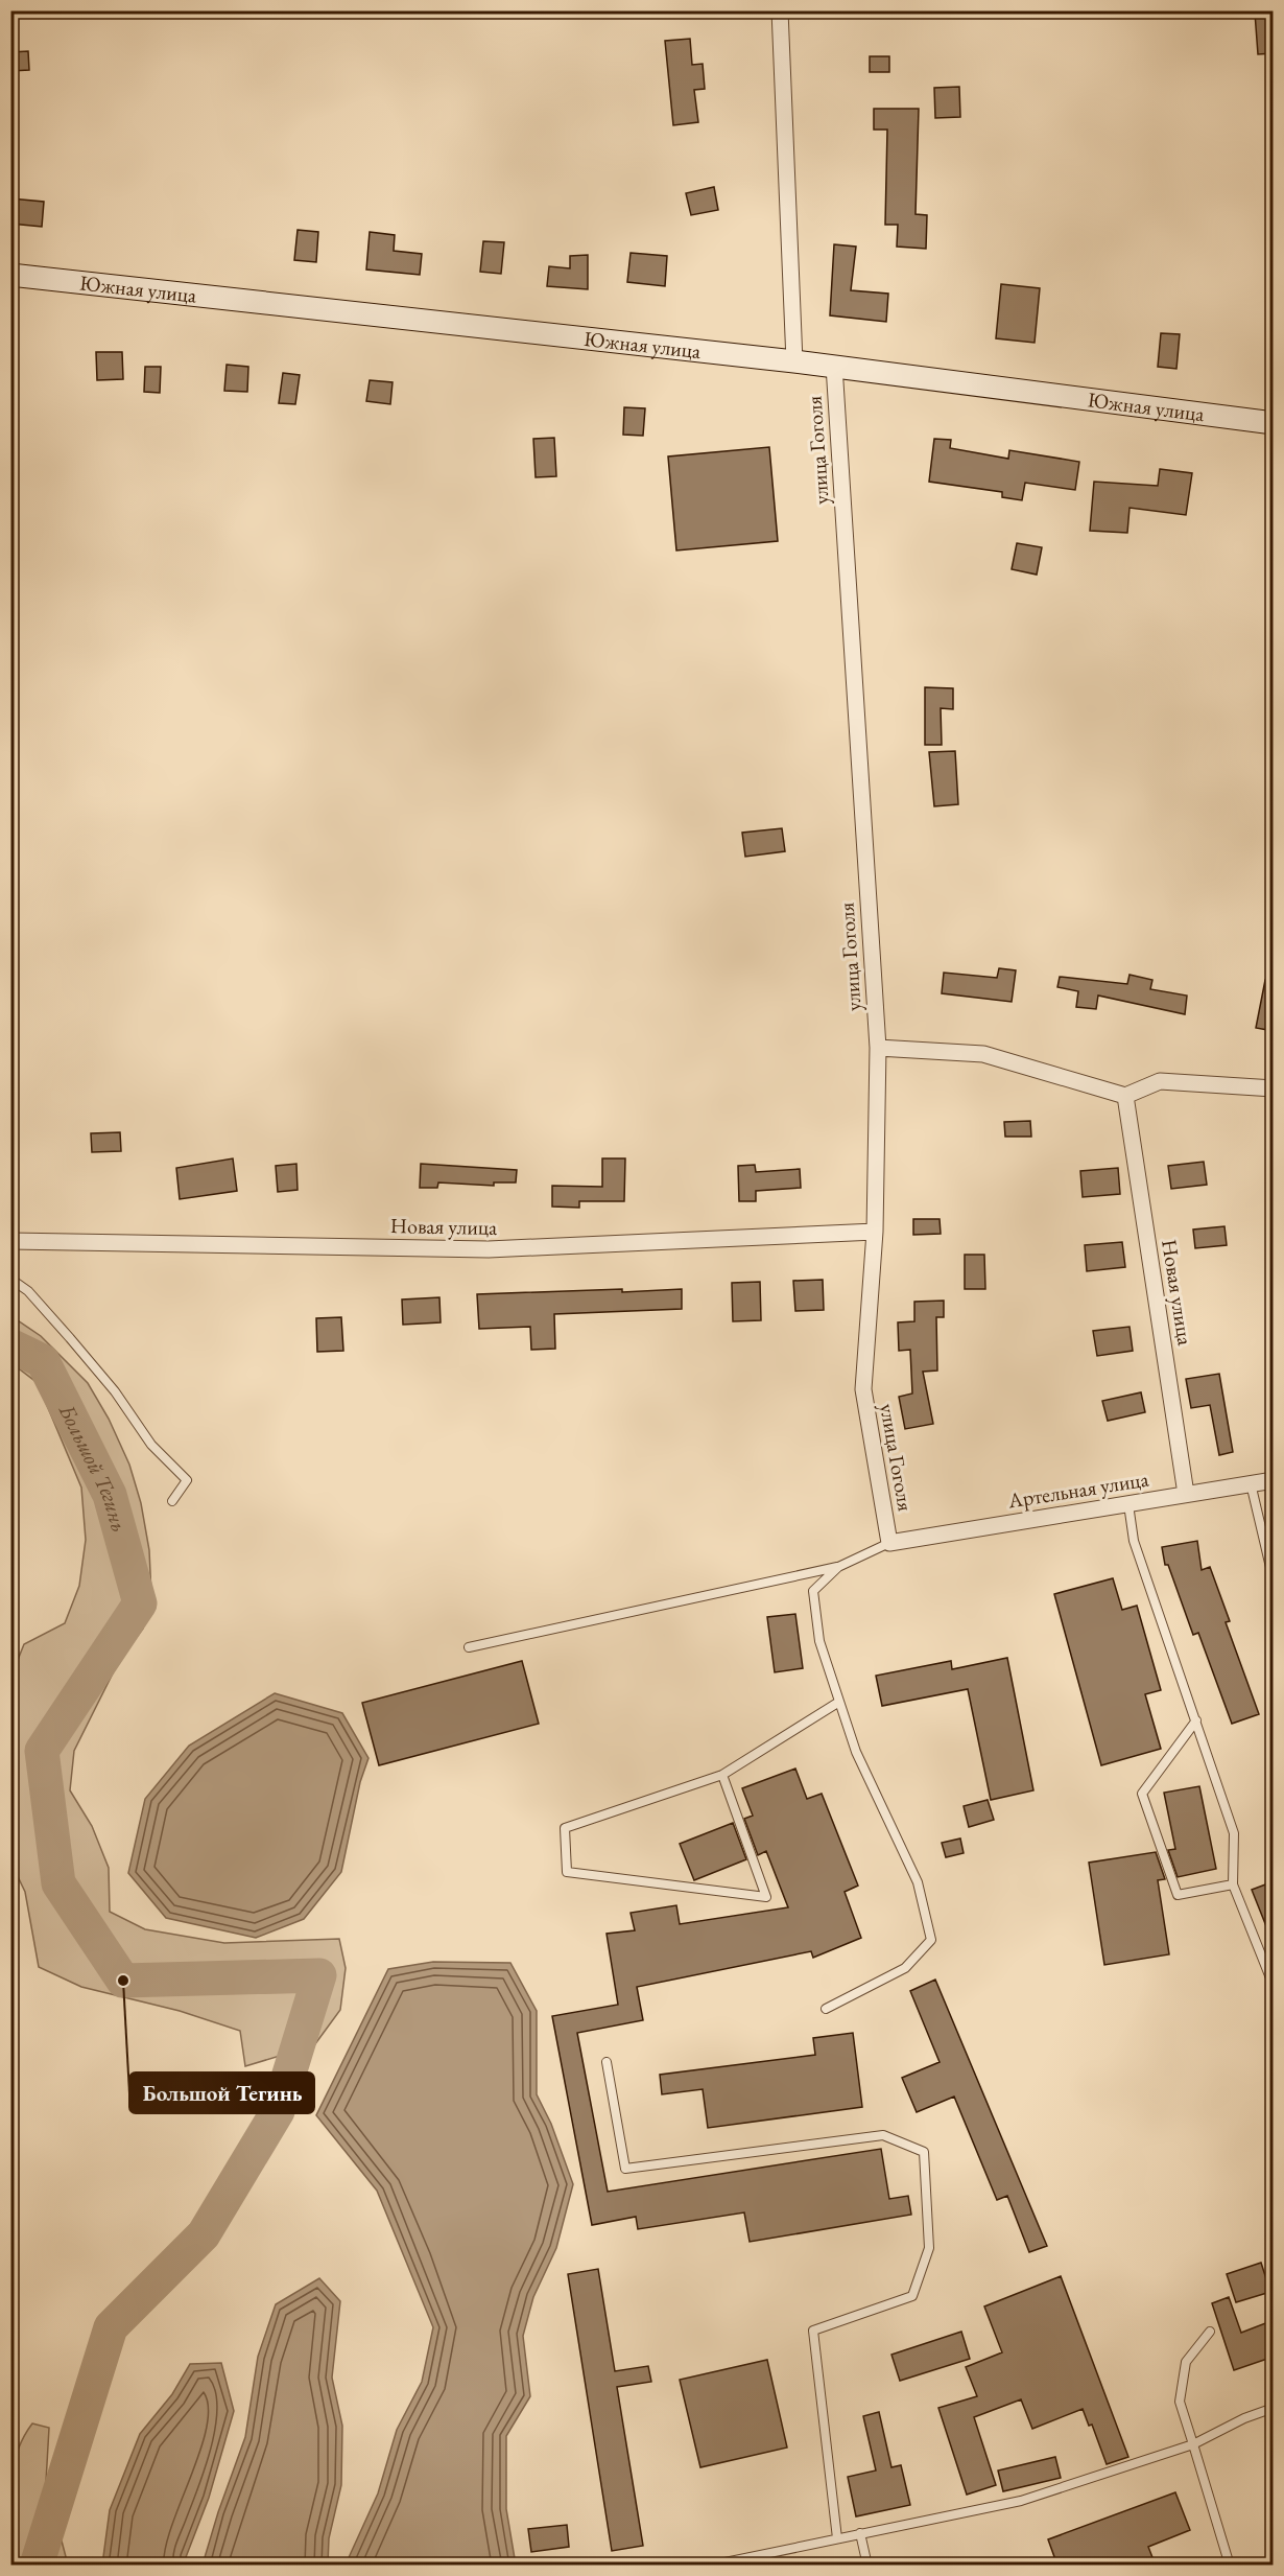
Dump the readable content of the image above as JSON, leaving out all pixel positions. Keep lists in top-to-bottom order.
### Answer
{
  "streets": {
    "street": [
      "Южная улица",
      "улица Гоголя",
      "Новая улица",
      "Артельная улица"
    ]
  },
  "crossings": [
    ["Южная улица", "улица Гоголя"],
    ["улица Гоголя", "Новая улица"],
    ["улица Гоголя", "Артельная улица"],
    ["Новая улица", "Артельная улица"]
  ],
  "water": ["Большой Тегинь"],
  "places": ["Большой Тегинь"]
}
